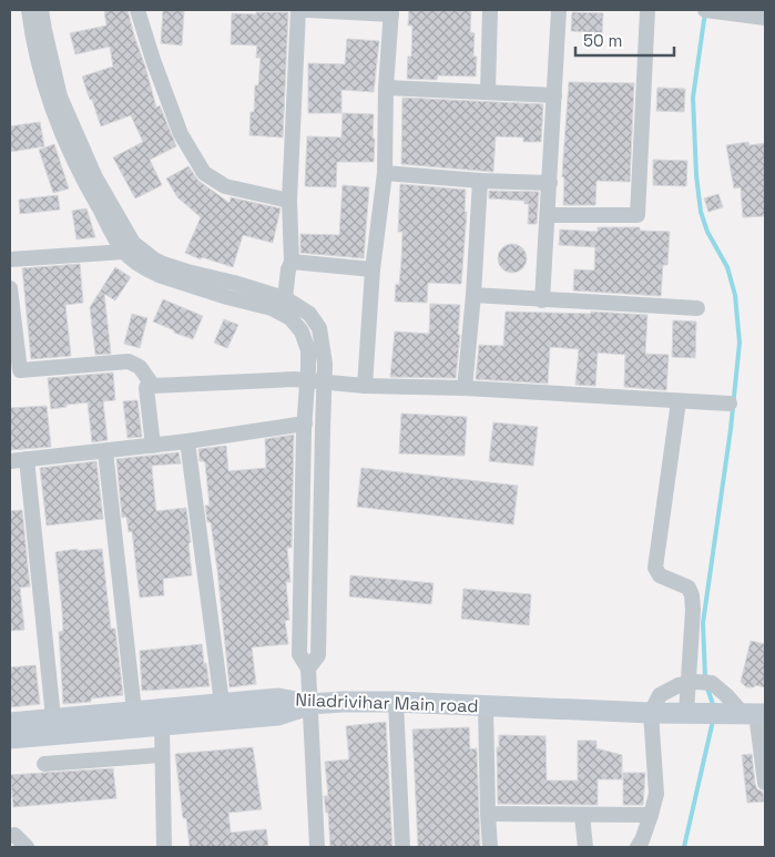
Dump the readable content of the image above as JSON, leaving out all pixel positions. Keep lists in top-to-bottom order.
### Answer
{
  "streets": {
    "street": ["Niladrivihar Main road"]
  },
  "scale_bar": "50 m"
}
